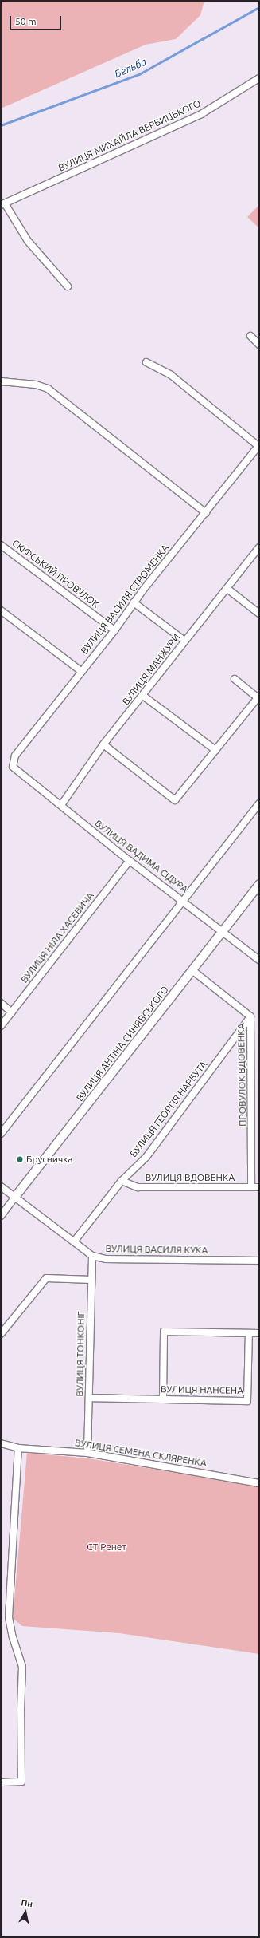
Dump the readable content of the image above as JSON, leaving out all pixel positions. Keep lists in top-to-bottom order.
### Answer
{
  "streets": {
    "street": [
      "ВУЛИЦЯ МИХАЙЛА ВЕРБИЦЬКОГО",
      "СКІФСЬКИЙ ПРОВУЛОК",
      "ВУЛИЦЯ ВАСИЛЯ СТРОМЕНКА",
      "ВУЛИЦЯ МАНЖУРИ",
      "ВУЛИЦЯ ВАДИМА СІДУРА",
      "ВУЛИЦЯ НІЛА ХАСЕВИЧА",
      "ВУЛИЦЯ АНТІНА СИНЯВСЬКОГО",
      "ПРОВУЛОК ВДОВЕНКА",
      "ВУЛИЦЯ ГЕОРГІЯ НАРБУТА",
      "ВУЛИЦЯ ВДОВЕНКА",
      "ВУЛИЦЯ ВАСИЛЯ КУКА",
      "ВУЛИЦЯ ТОНКОНІГ",
      "ВУЛИЦЯ НАНСЕНА",
      "ВУЛИЦЯ СЕМЕНА СКЛЯРЕНКА"
    ]
  },
  "crossings": [
    ["СКІФСЬКИЙ ПРОВУЛОК", "ВУЛИЦЯ ВАСИЛЯ СТРОМЕНКА"],
    ["ВУЛИЦЯ ВАСИЛЯ СТРОМЕНКА", "ВУЛИЦЯ ВАДИМА СІДУРА"],
    ["ВУЛИЦЯ МАНЖУРИ", "ВУЛИЦЯ ВАДИМА СІДУРА"],
    ["ВУЛИЦЯ ВАДИМА СІДУРА", "ВУЛИЦЯ НІЛА ХАСЕВИЧА"],
    ["ВУЛИЦЯ ВАДИМА СІДУРА", "ВУЛИЦЯ АНТІНА СИНЯВСЬКОГО"],
    ["ВУЛИЦЯ АНТІНА СИНЯВСЬКОГО", "ПРОВУЛОК ВДОВЕНКА"],
    ["ВУЛИЦЯ АНТІНА СИНЯВСЬКОГО", "ВУЛИЦЯ ВАСИЛЯ КУКА"],
    ["ПРОВУЛОК ВДОВЕНКА", "ВУЛИЦЯ ГЕОРГІЯ НАРБУТА"],
    ["ПРОВУЛОК ВДОВЕНКА", "ВУЛИЦЯ ВДОВЕНКА"],
    ["ВУЛИЦЯ ГЕОРГІЯ НАРБУТА", "ВУЛИЦЯ ВДОВЕНКА"],
    ["ВУЛИЦЯ ГЕОРГІЯ НАРБУТА", "ВУЛИЦЯ ВАСИЛЯ КУКА"],
    ["ВУЛИЦЯ ВАСИЛЯ КУКА", "ВУЛИЦЯ ТОНКОНІГ"],
    ["ВУЛИЦЯ ТОНКОНІГ", "ВУЛИЦЯ НАНСЕНА"],
    ["ВУЛИЦЯ ТОНКОНІГ", "ВУЛИЦЯ СЕМЕНА СКЛЯРЕНКА"]
  ],
  "water": ["Бельба"],
  "parks": ["СТ Ренет"],
  "places": ["Брусничка"],
  "scale_bar": "50 m",
  "north": "top"
}
